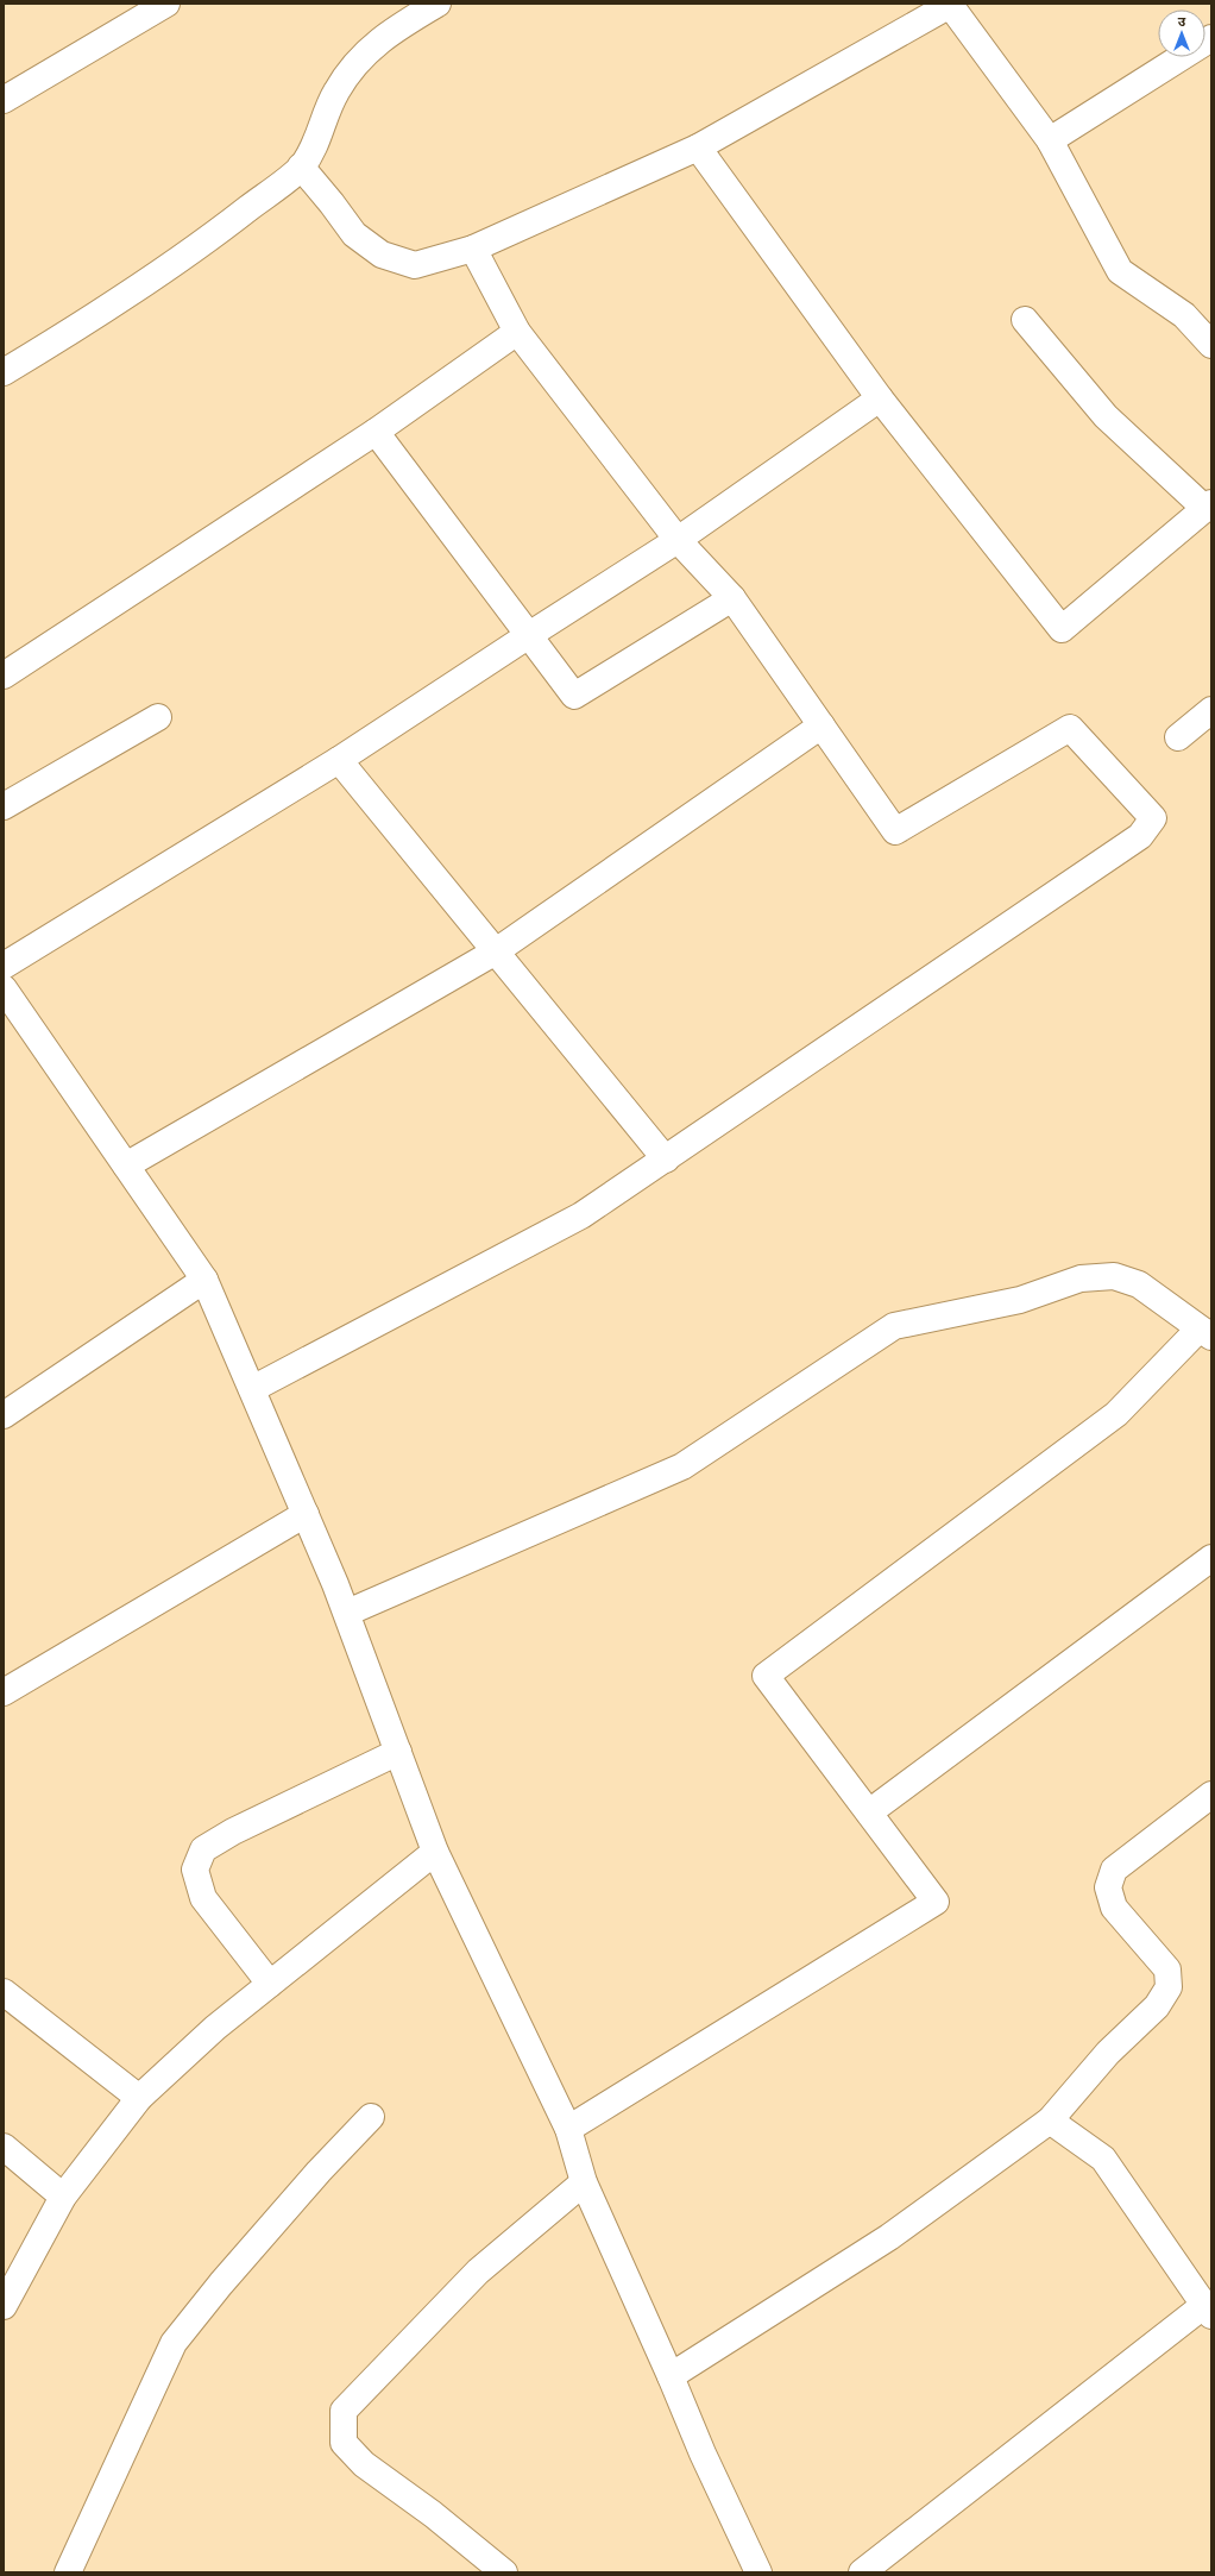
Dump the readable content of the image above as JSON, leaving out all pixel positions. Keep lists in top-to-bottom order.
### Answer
{
  "north": "top"
}
